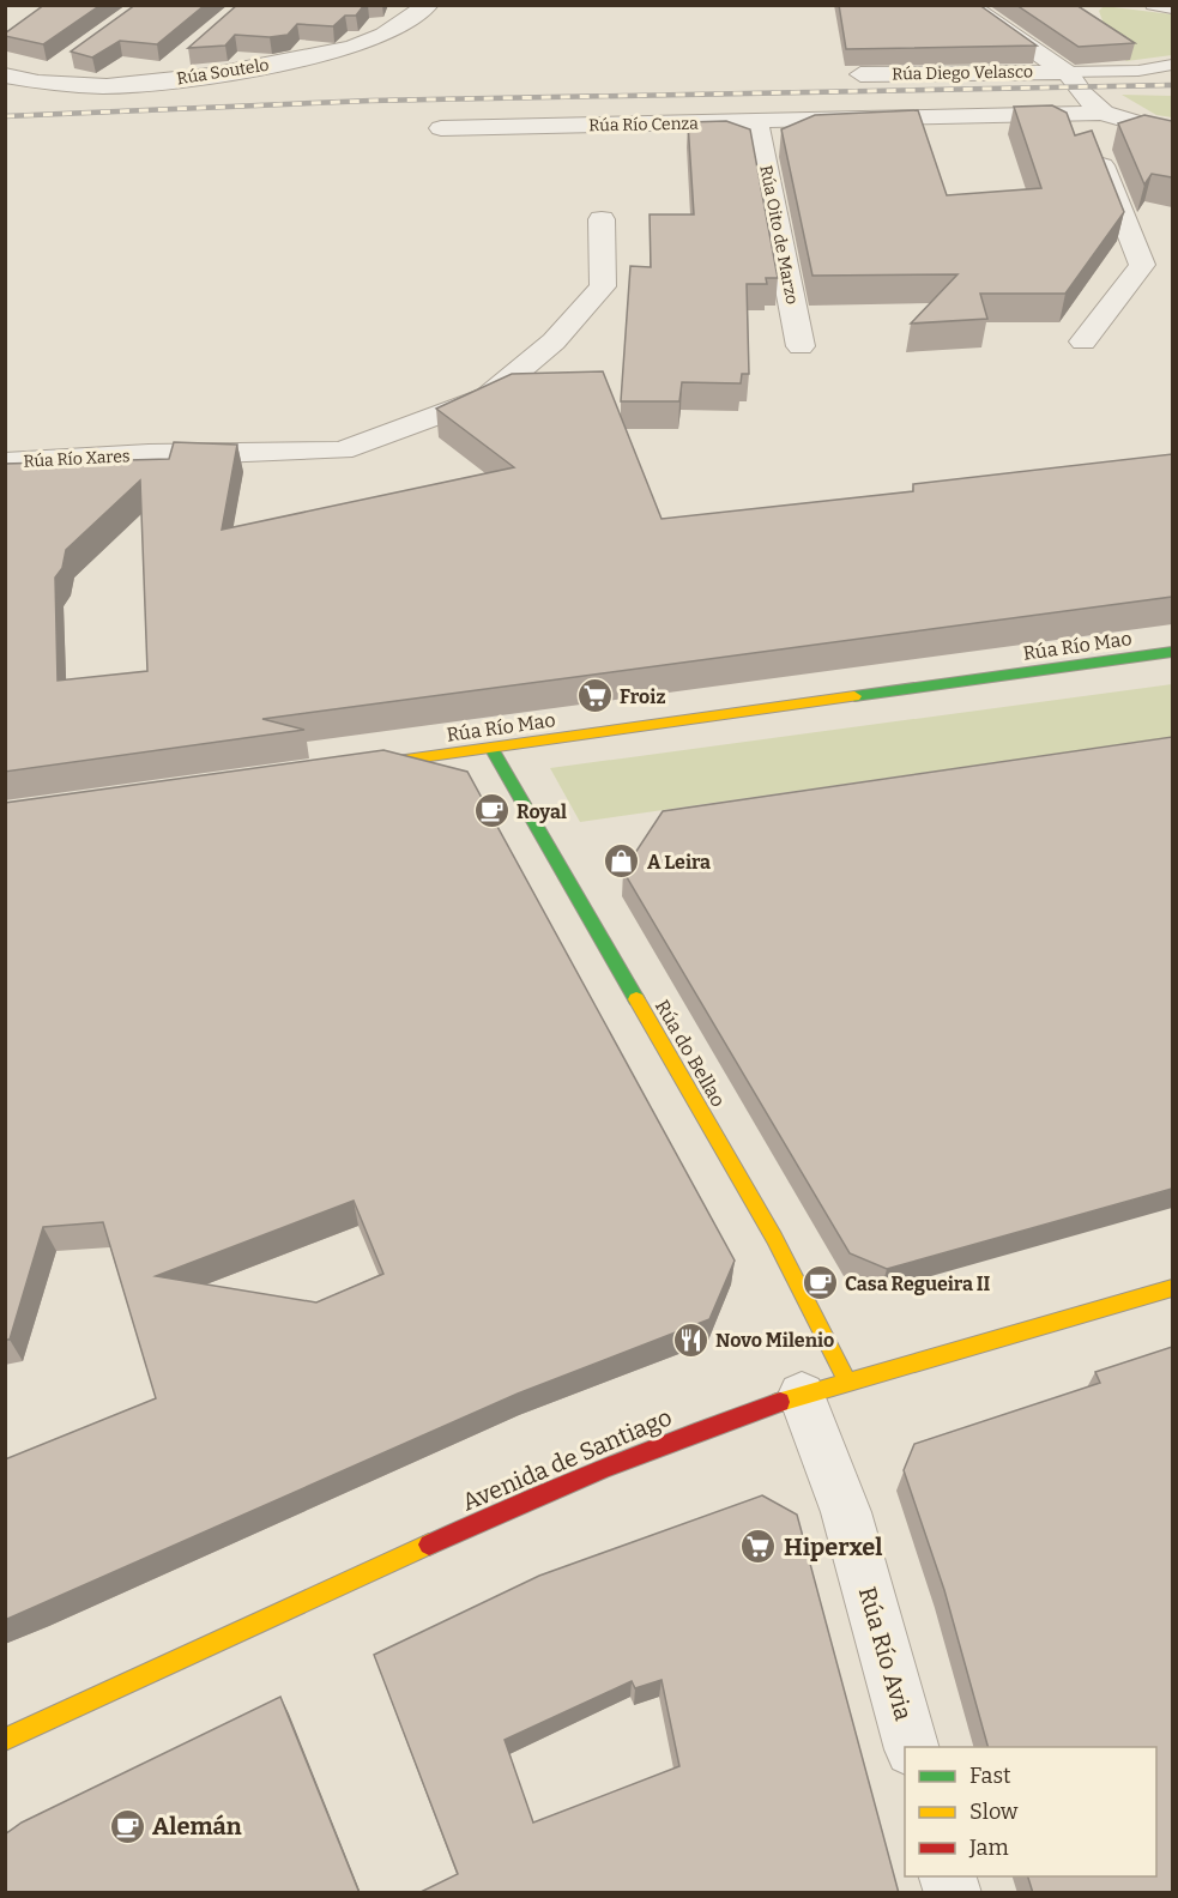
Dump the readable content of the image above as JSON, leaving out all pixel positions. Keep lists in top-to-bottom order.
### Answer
{
  "streets": {
    "main road": ["Rúa Río Mao", "Rúa do Bellao", "Avenida de Santiago"],
    "street": [
      "Rúa Soutelo",
      "Rúa Diego Velasco",
      "Rúa Río Cenza",
      "Rúa Oito de Marzo",
      "Rúa Río Xares",
      "Rúa Río Avia"
    ]
  },
  "crossings": [
    ["Rúa Río Cenza", "Rúa Oito de Marzo"],
    ["Rúa Río Mao", "Rúa do Bellao"],
    ["Rúa do Bellao", "Avenida de Santiago"],
    ["Rúa do Bellao", "Rúa Río Avia"],
    ["Avenida de Santiago", "Rúa Río Avia"]
  ],
  "places": {
    "supermarket": ["Froiz", "Hiperxel"],
    "cafe": ["Royal", "Casa Regueira II", "Alemán"],
    "shop": ["A Leira"],
    "restaurant": ["Novo Milenio"]
  },
  "legend": ["Fast", "Slow", "Jam"]
}
